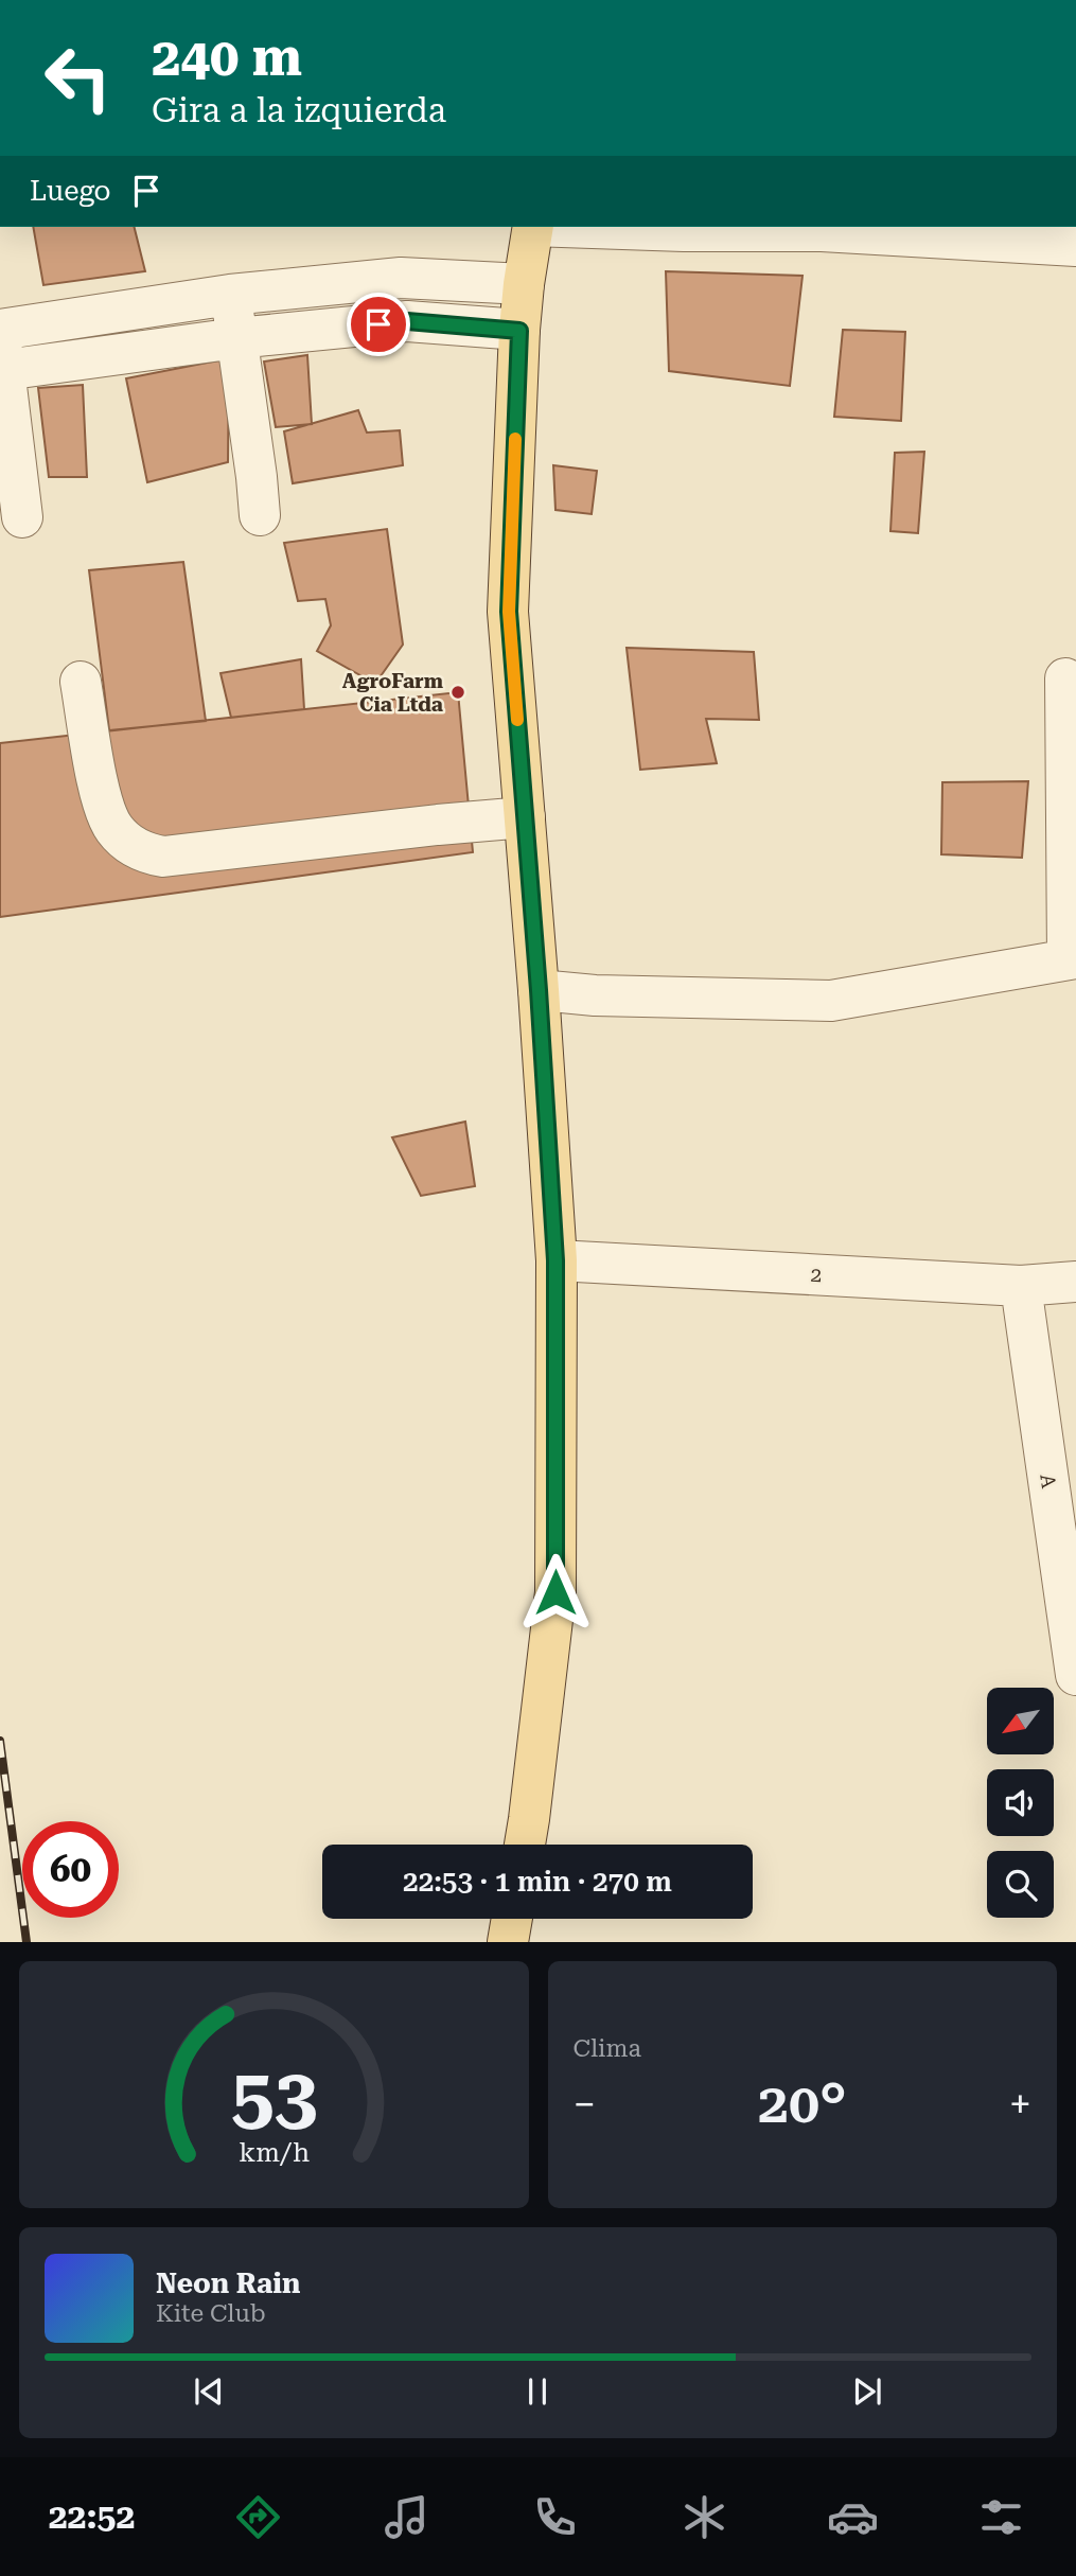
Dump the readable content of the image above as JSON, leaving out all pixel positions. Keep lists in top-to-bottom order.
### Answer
{
  "streets": {
    "street": ["2", "A"]
  },
  "crossings": [
    ["2", "A"]
  ],
  "places": ["AgroFarm Cia Ltda"],
  "north": "bottom left",
  "page": {
    "turn": ["240 m", "Gira a la izquierda"],
    "then": "Luego",
    "limit": "60",
    "trip": "22:53 · 1 min · 270 m",
    "tile": "Clima",
    "heat": ["−", "20°", "+"],
    "song": ["Neon Rain", "Kite Club"],
    "tabs": "22:52",
    "gauge": ["53", "km/h"]
  }
}
